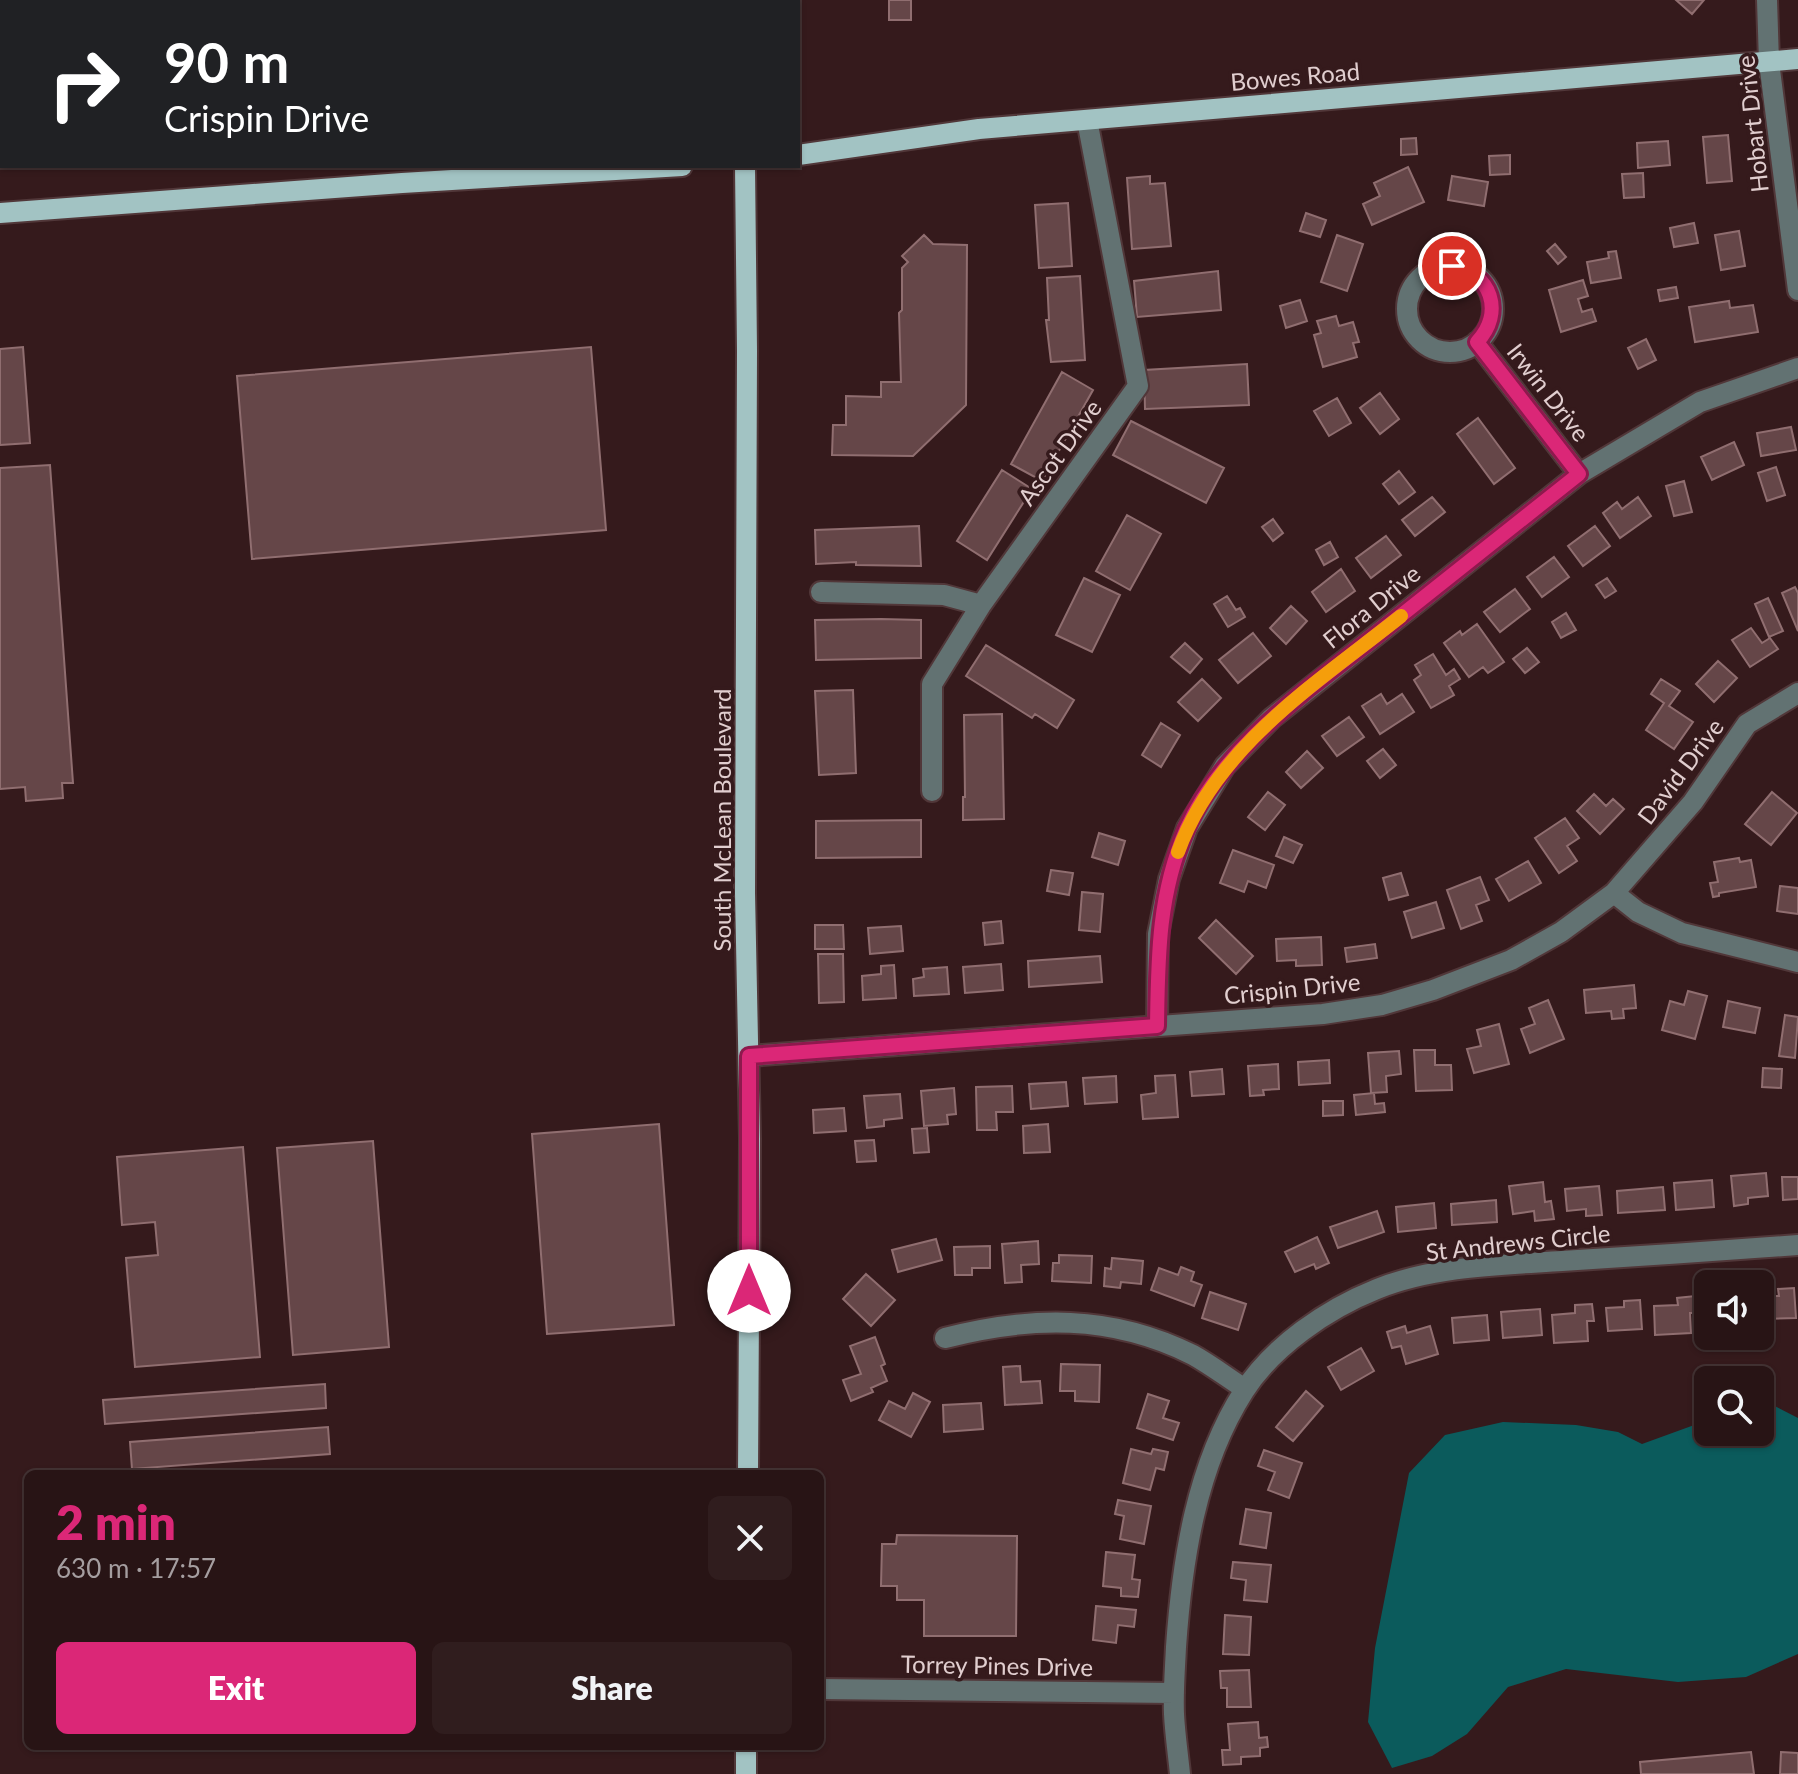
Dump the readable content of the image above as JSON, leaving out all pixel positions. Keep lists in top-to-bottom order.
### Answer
{
  "streets": {
    "main road": ["Bowes Road", "South McLean Boulevard"],
    "street": [
      "Hobart Drive",
      "Irwin Drive",
      "Ascot Drive",
      "Flora Drive",
      "David Drive",
      "Crispin Drive",
      "St Andrews Circle",
      "Torrey Pines Drive"
    ]
  },
  "crossings": [
    ["Bowes Road", "Hobart Drive"],
    ["Bowes Road", "Ascot Drive"],
    ["Irwin Drive", "Flora Drive"],
    ["Flora Drive", "Crispin Drive"],
    ["David Drive", "Crispin Drive"],
    ["South McLean Boulevard", "Crispin Drive"],
    ["St Andrews Circle", "Torrey Pines Drive"]
  ],
  "page": {
    "turn": ["90 m", "Crispin Drive"],
    "heading": ["2 min", "630 m · 17:57"],
    "buttons": ["Exit", "Share"]
  }
}
